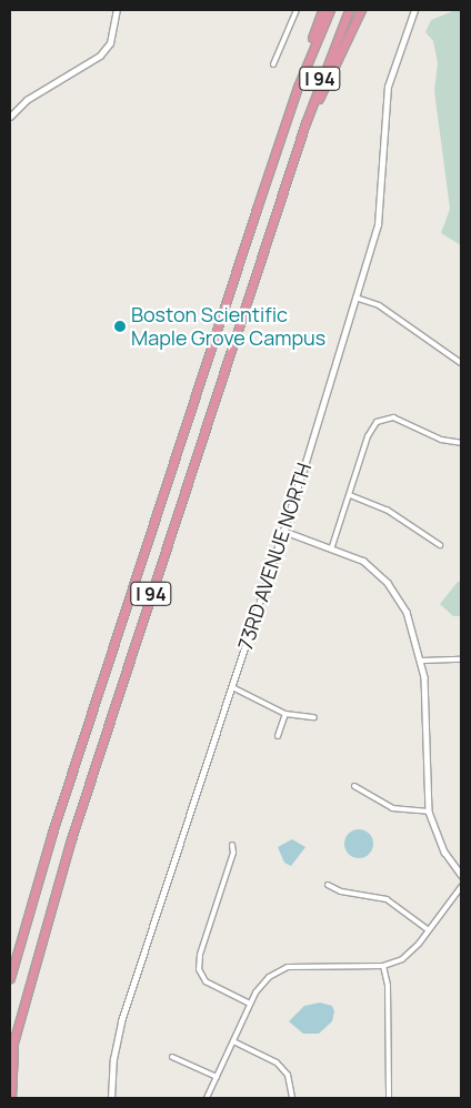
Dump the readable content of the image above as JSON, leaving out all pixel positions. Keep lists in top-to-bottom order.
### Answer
{
  "streets": {
    "highway": ["I 94"],
    "street": ["73RD AVENUE NORTH"]
  },
  "places": ["Boston Scientific Maple Grove Campus"]
}
